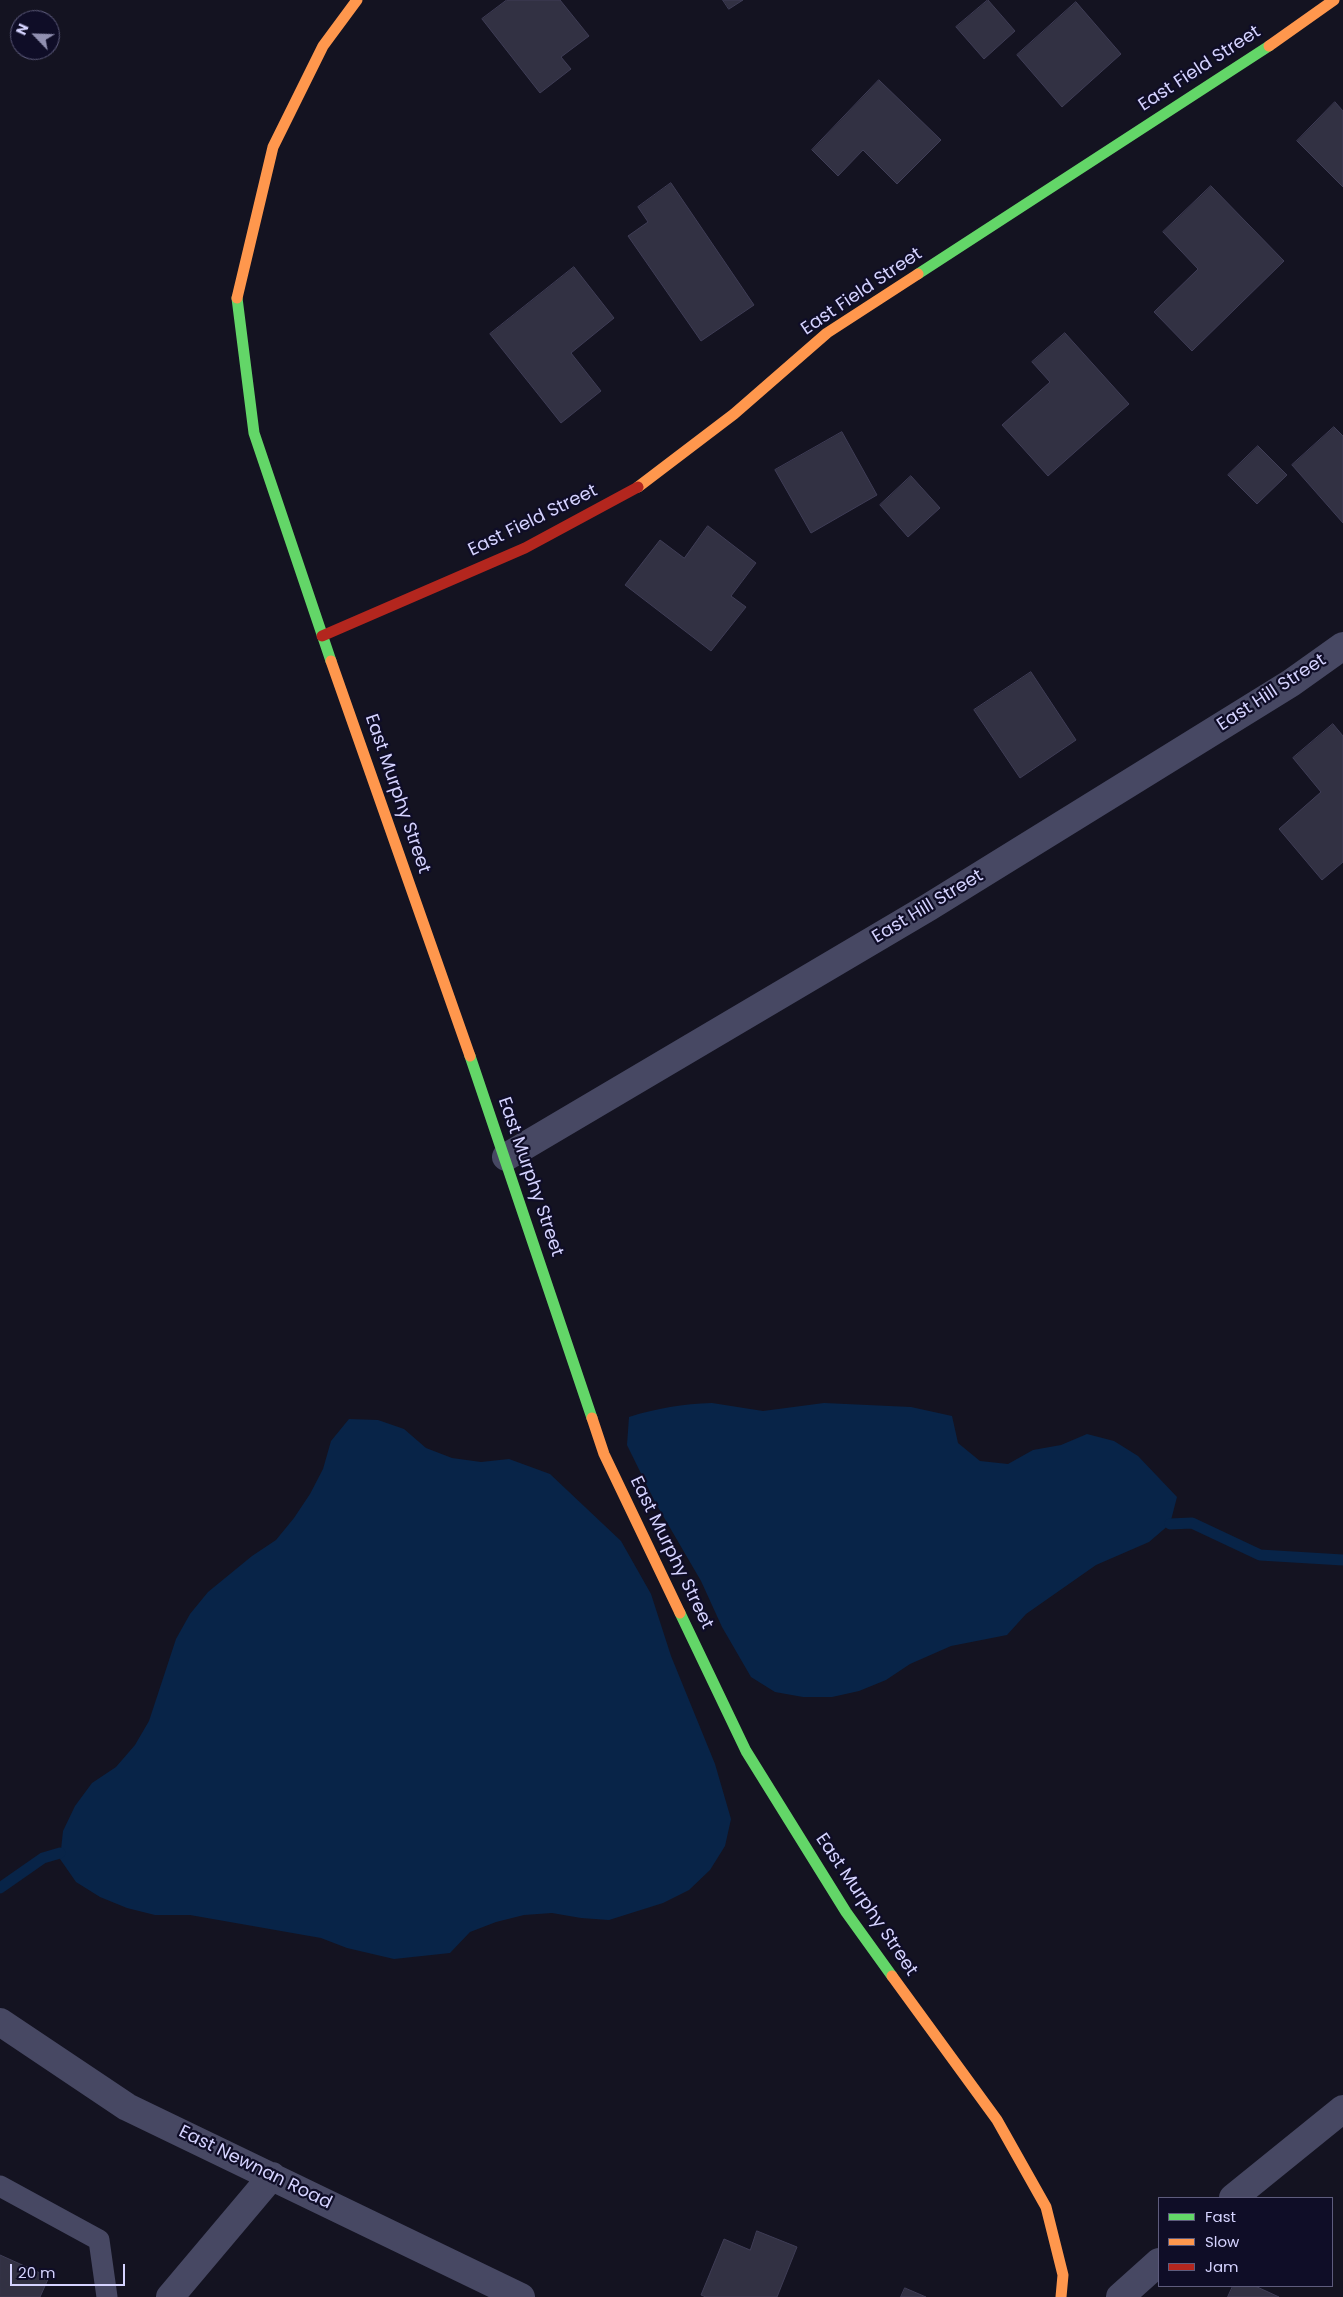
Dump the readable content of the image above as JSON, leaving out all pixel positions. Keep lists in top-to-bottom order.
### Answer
{
  "streets": {
    "street": [
      "East Field Street",
      "East Hill Street",
      "East Murphy Street",
      "East Newnan Road"
    ]
  },
  "crossings": [
    ["East Field Street", "East Murphy Street"],
    ["East Hill Street", "East Murphy Street"]
  ],
  "legend": ["Fast", "Slow", "Jam"],
  "scale_bar": "20 m",
  "north": "top left"
}
